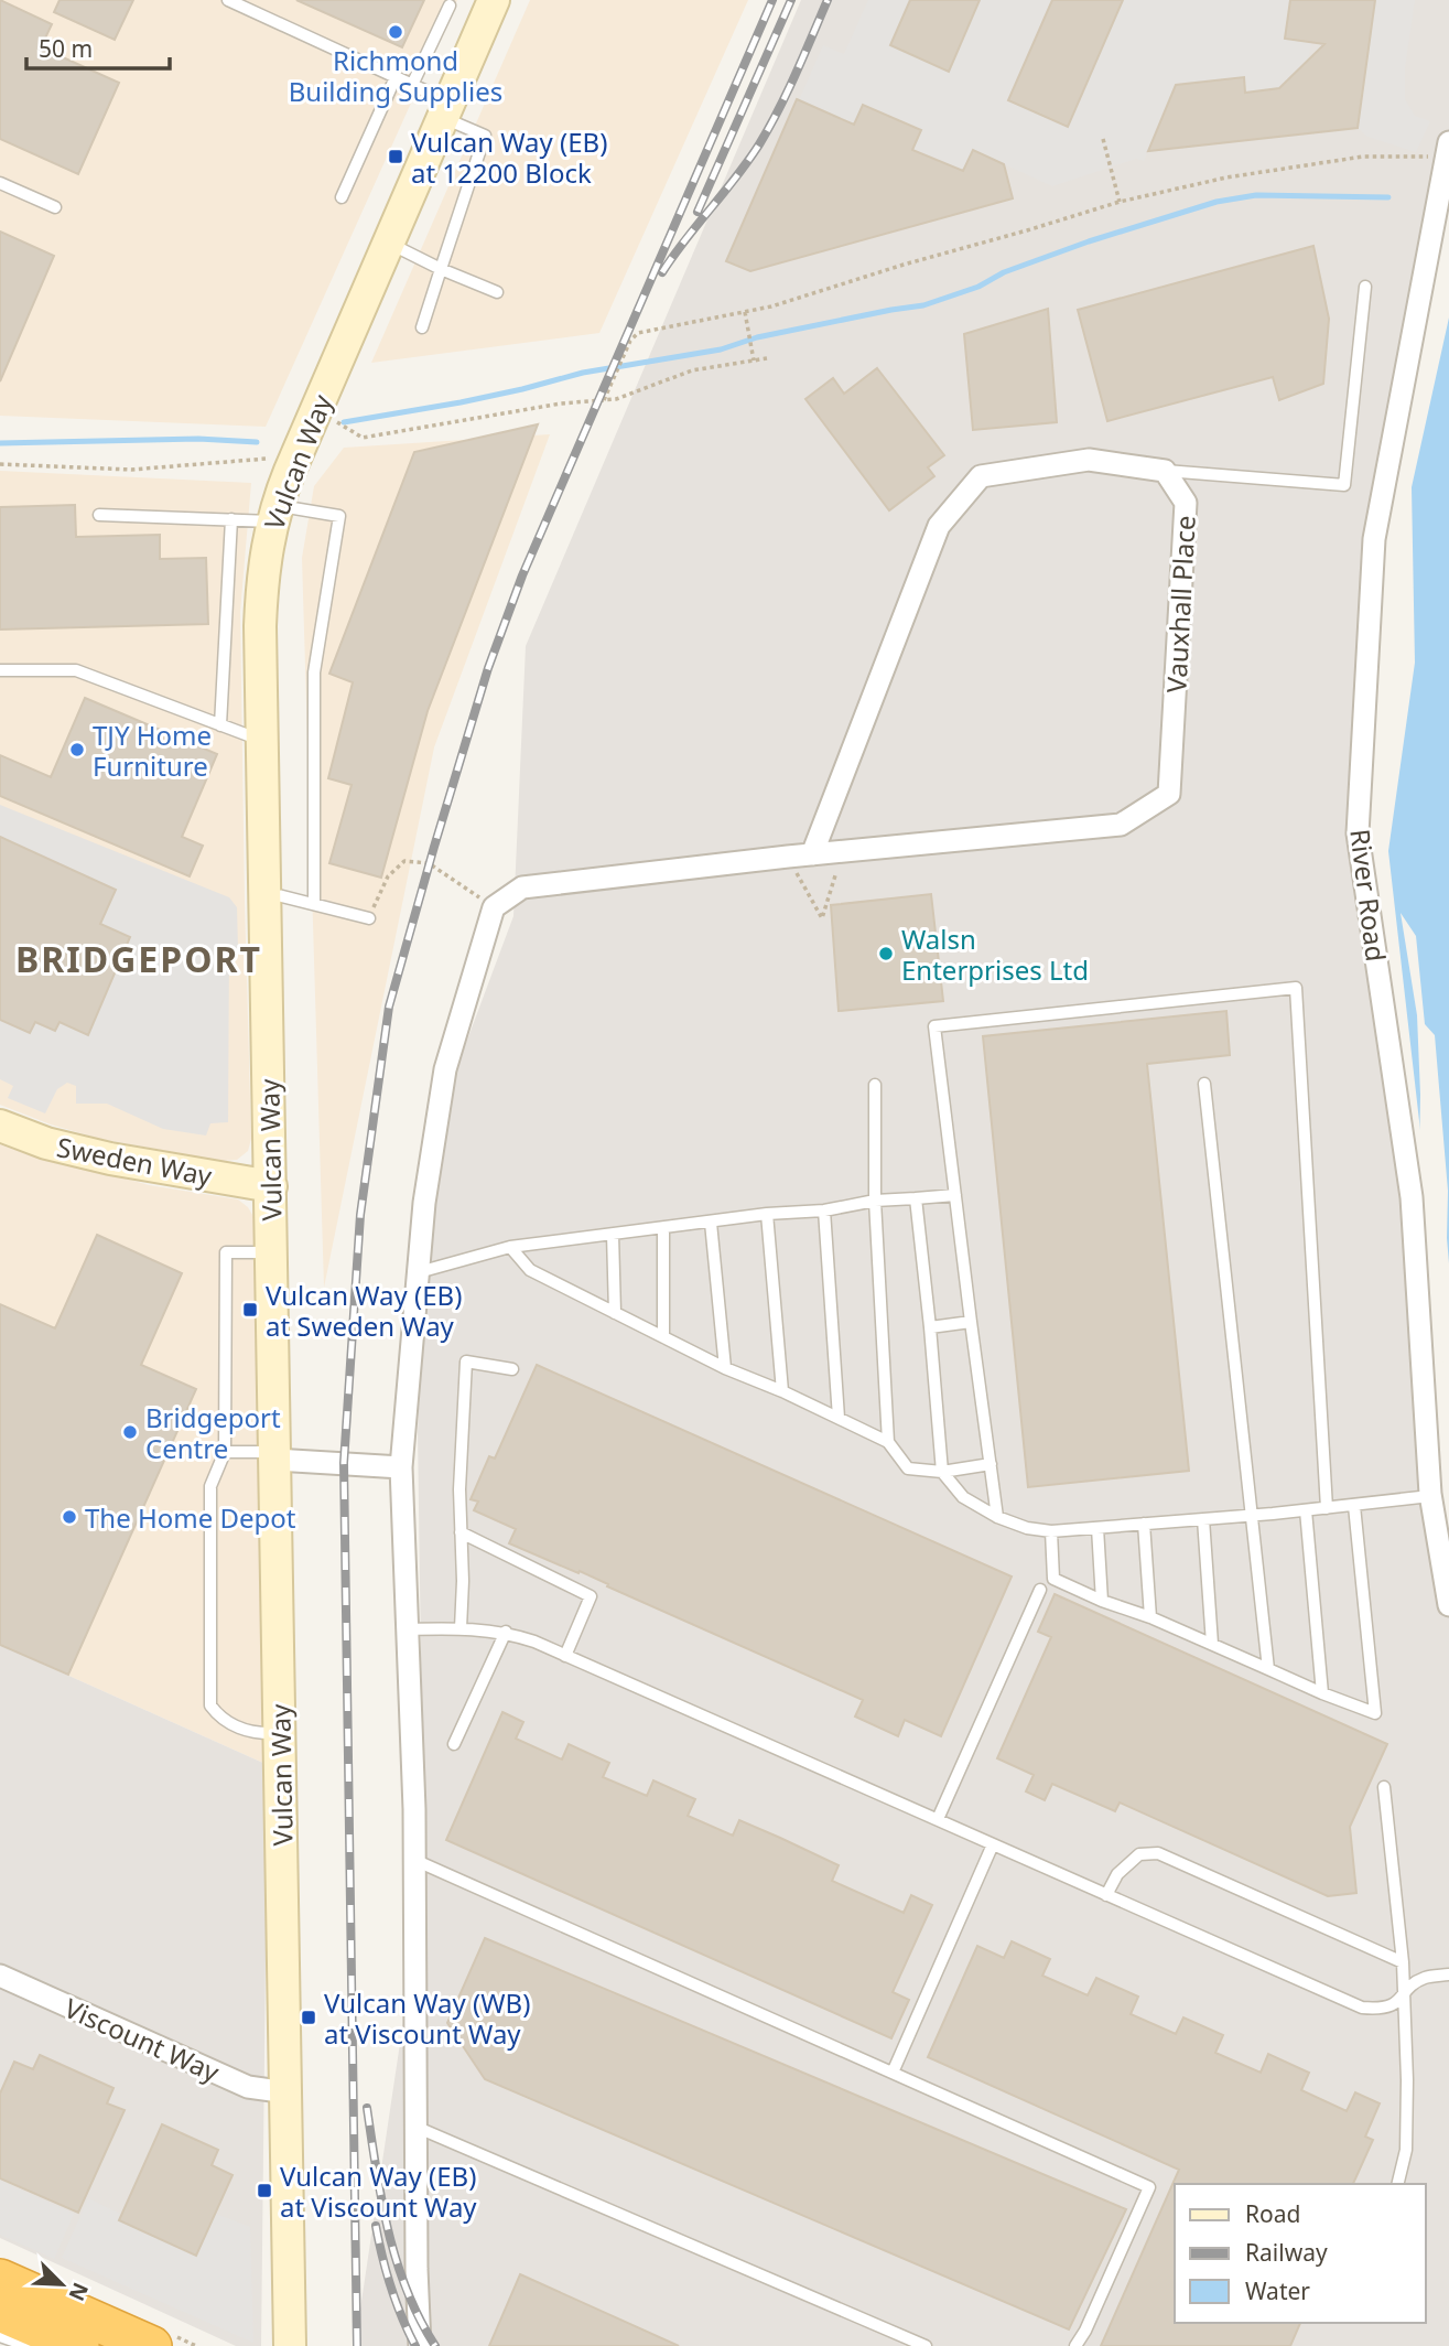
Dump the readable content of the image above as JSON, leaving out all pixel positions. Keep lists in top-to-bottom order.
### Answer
{
  "streets": {
    "street": [
      "Vulcan Way",
      "Vauxhall Place",
      "River Road",
      "Sweden Way",
      "Viscount Way"
    ]
  },
  "crossings": [
    ["Vulcan Way", "Sweden Way"],
    ["Vulcan Way", "Viscount Way"]
  ],
  "districts": ["BRIDGEPORT"],
  "places": {
    "other": [
      "Richmond Building Supplies",
      "TJY Home Furniture",
      "Walsn Enterprises Ltd",
      "Bridgeport Centre",
      "The Home Depot"
    ],
    "transit": [
      "Vulcan Way (EB) at 12200 Block",
      "Vulcan Way (EB) at Sweden Way",
      "Vulcan Way (WB) at Viscount Way",
      "Vulcan Way (EB) at Viscount Way"
    ]
  },
  "legend": ["Road", "Railway", "Water"],
  "scale_bar": "50 m",
  "north": "bottom right"
}
